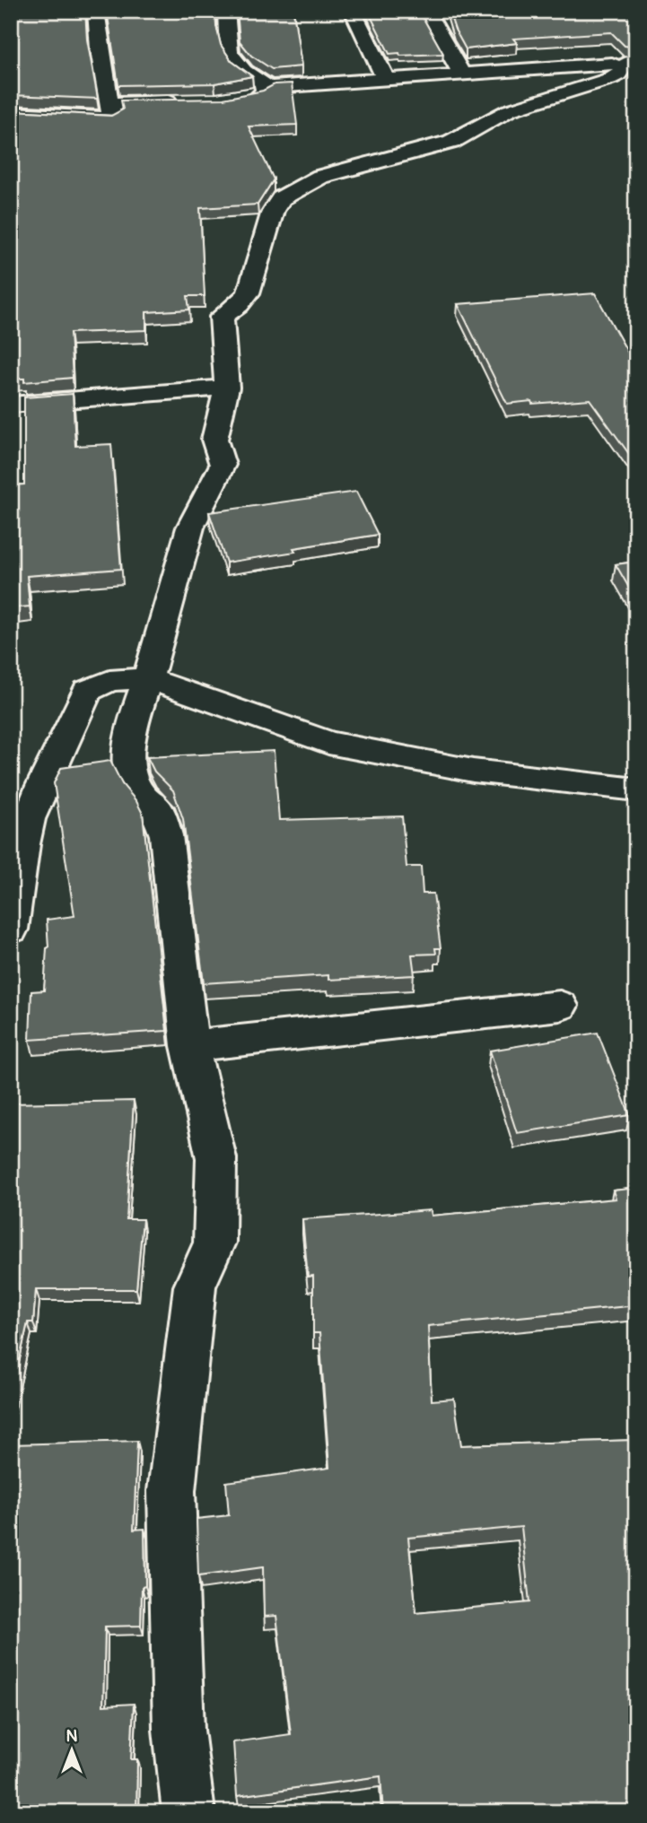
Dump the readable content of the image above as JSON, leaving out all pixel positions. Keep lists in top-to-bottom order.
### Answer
{
  "north": "top"
}
